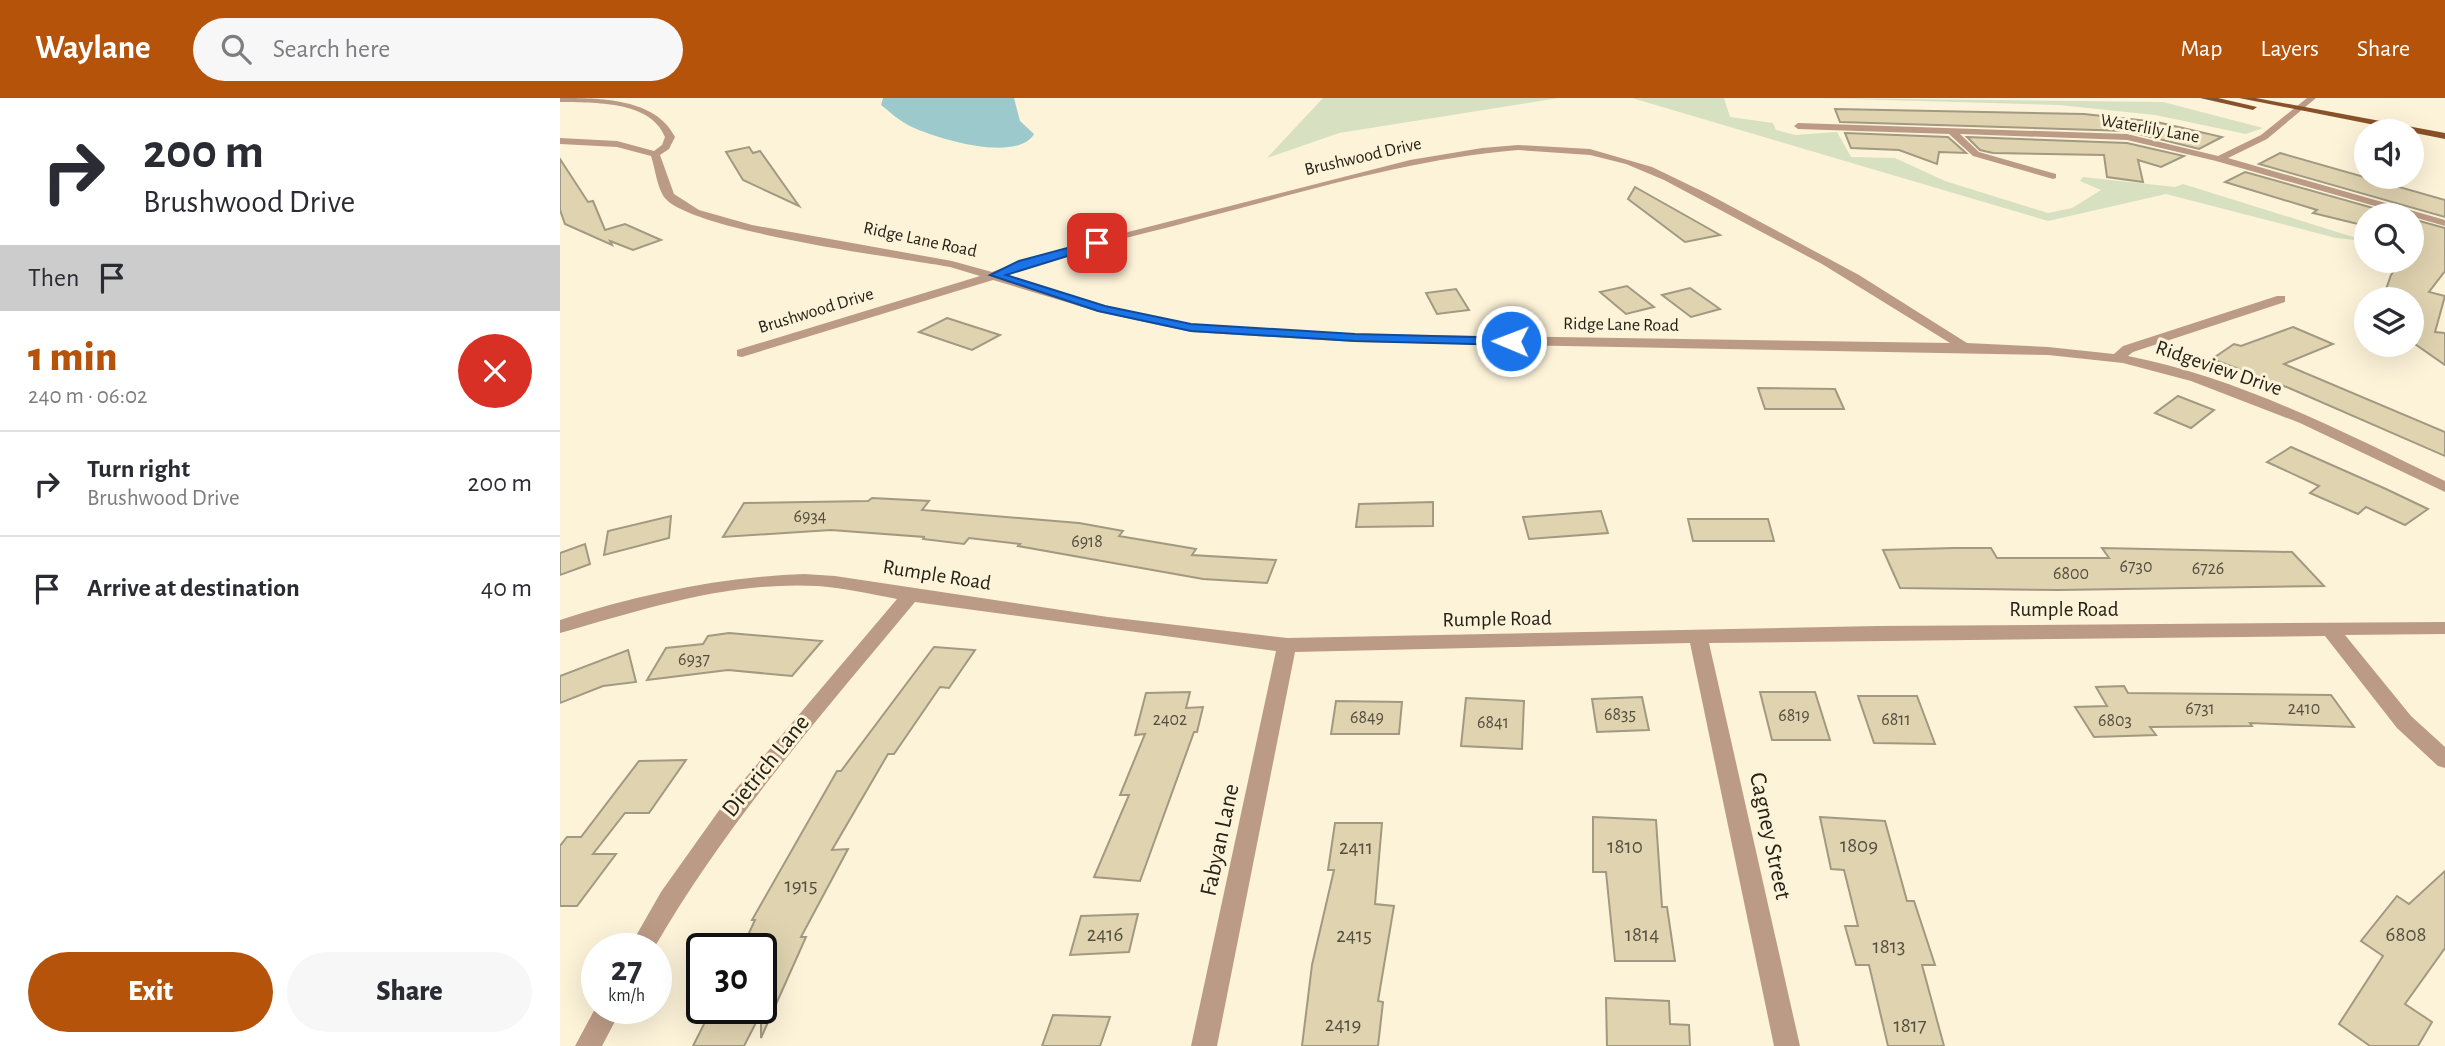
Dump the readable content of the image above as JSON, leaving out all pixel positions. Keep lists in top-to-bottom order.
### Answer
{
  "streets": {
    "street": [
      "Waterlily Lane",
      "Brushwood Drive",
      "Ridge Lane Road",
      "Ridgeview Drive",
      "Rumple Road",
      "Dietrich Lane",
      "Cagney Street",
      "Fabyan Lane"
    ]
  },
  "crossings": [
    ["Brushwood Drive", "Ridge Lane Road"],
    ["Brushwood Drive", "Ridgeview Drive"],
    ["Ridge Lane Road", "Ridgeview Drive"],
    ["Rumple Road", "Dietrich Lane"],
    ["Rumple Road", "Cagney Street"],
    ["Rumple Road", "Fabyan Lane"]
  ],
  "house_numbers": [
    "6934",
    "6918",
    "6730",
    "6726",
    "6800",
    "6937",
    "6731",
    "2410",
    "6835",
    "6819",
    "6849",
    "2402",
    "6811",
    "6803",
    "6841",
    "1809",
    "1810",
    "2411",
    "1915",
    "2416",
    "1814",
    "6808",
    "2415",
    "1813",
    "2419",
    "1817"
  ],
  "page": {
    "header": "Waylane",
    "search": "Search here",
    "nav": ["Map", "Layers", "Share"],
    "turn": ["200 m", "Brushwood Drive"],
    "then": "Then",
    "heading": ["1 min", "240 m · 06:02"],
    "list": [
      {
        "name": "Turn right",
        "note": "Brushwood Drive",
        "value": "200 m"
      },
      {
        "name": "Arrive at destination",
        "value": "40 m"
      }
    ],
    "speed": "27 km/h",
    "limit": "30",
    "buttons": ["Exit", "Share"]
  }
}
